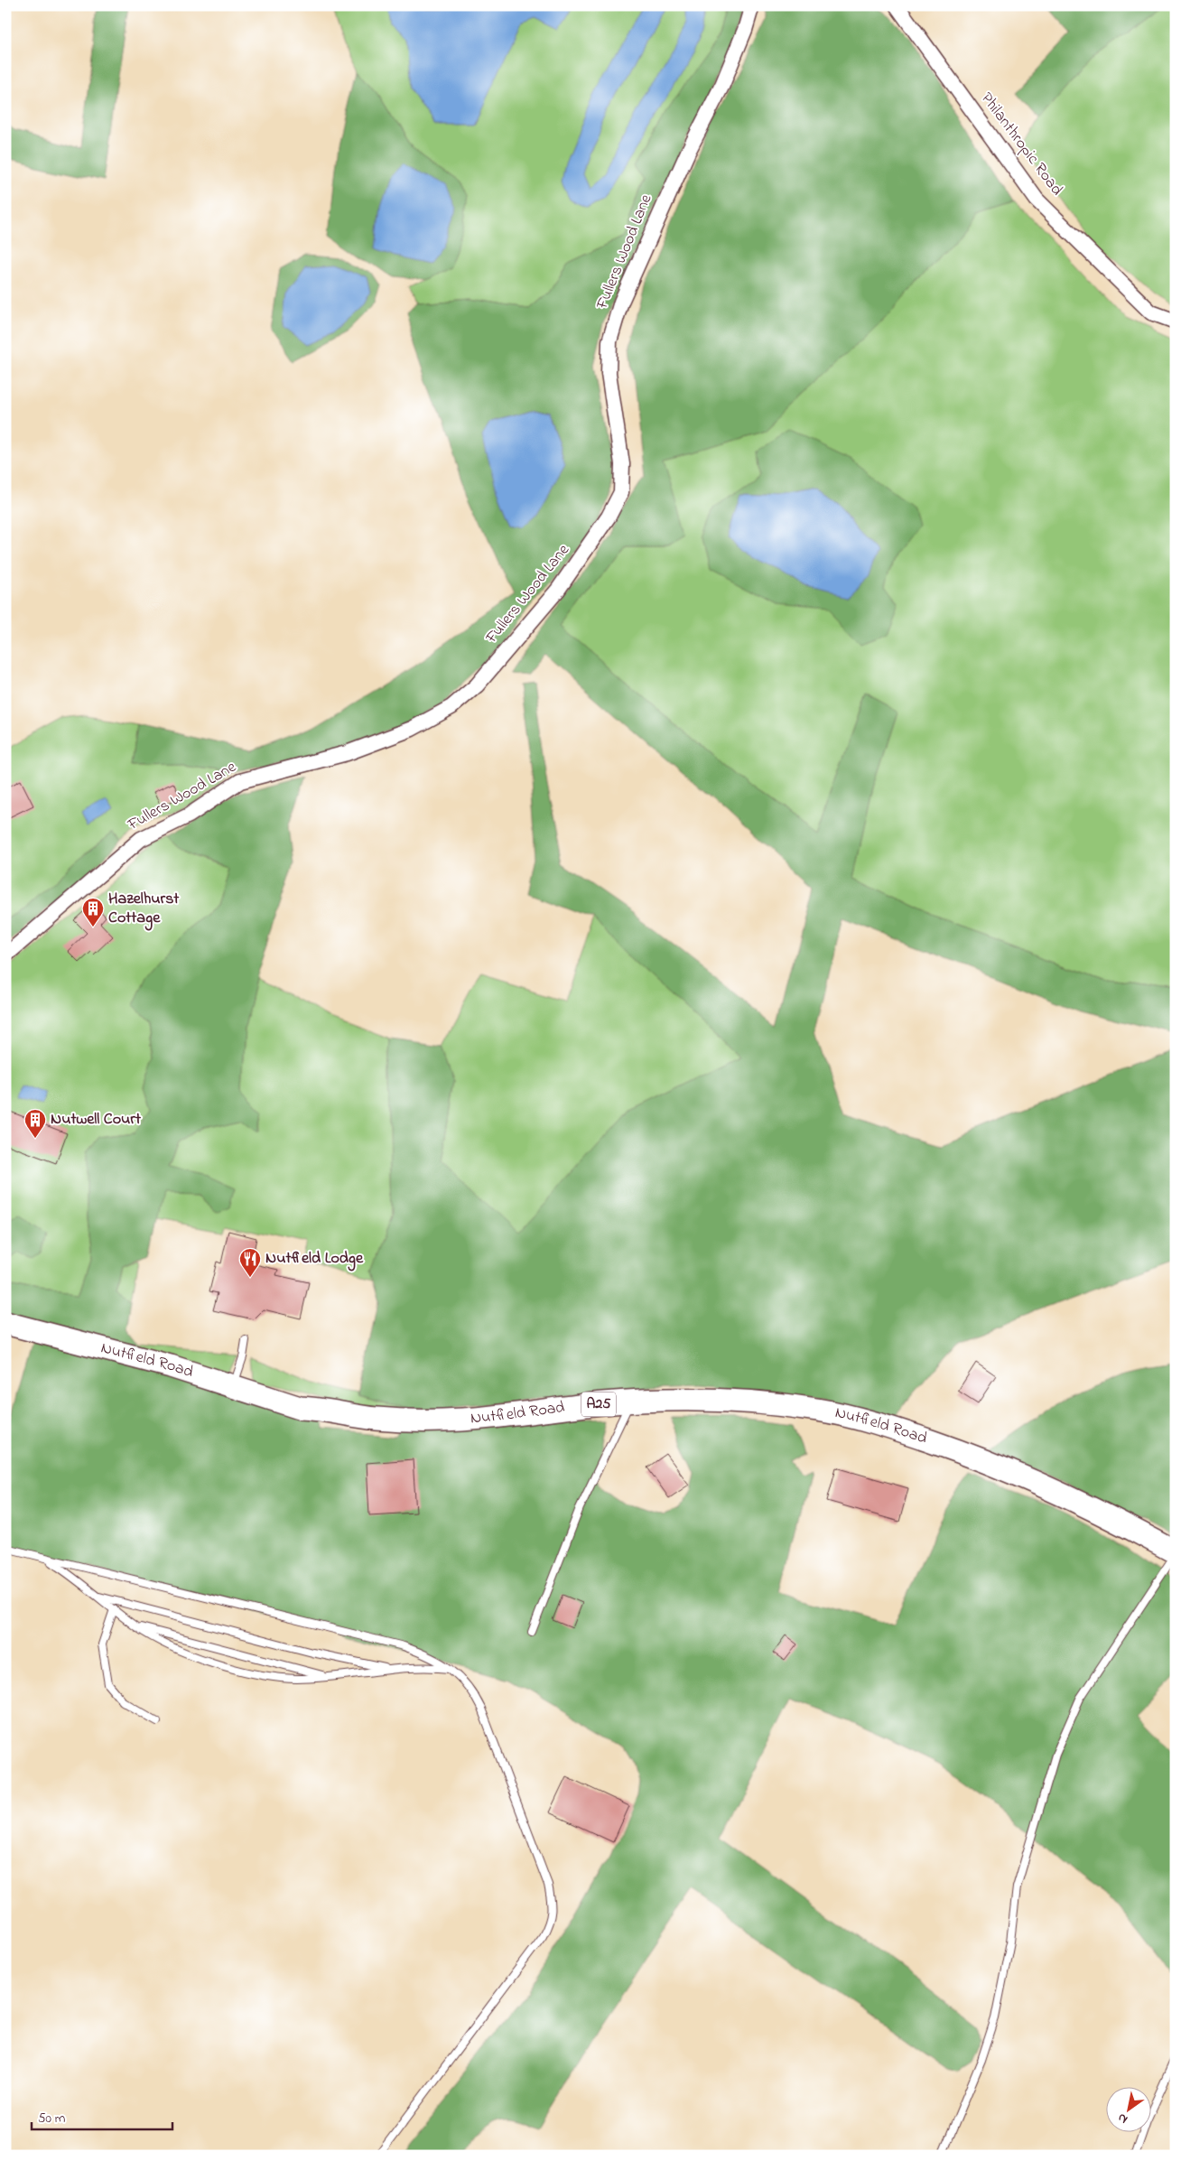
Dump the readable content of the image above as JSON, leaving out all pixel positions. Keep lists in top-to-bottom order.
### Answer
{
  "streets": {
    "main road": ["Nutfield Road", "A25"],
    "street": ["Philanthropic Road", "Fullers Wood Lane"]
  },
  "places": {
    "building": ["Hazelhurst Cottage", "Nutwell Court"],
    "restaurant": ["Nutfield Lodge"]
  },
  "scale_bar": "50 m",
  "north": "bottom left"
}
